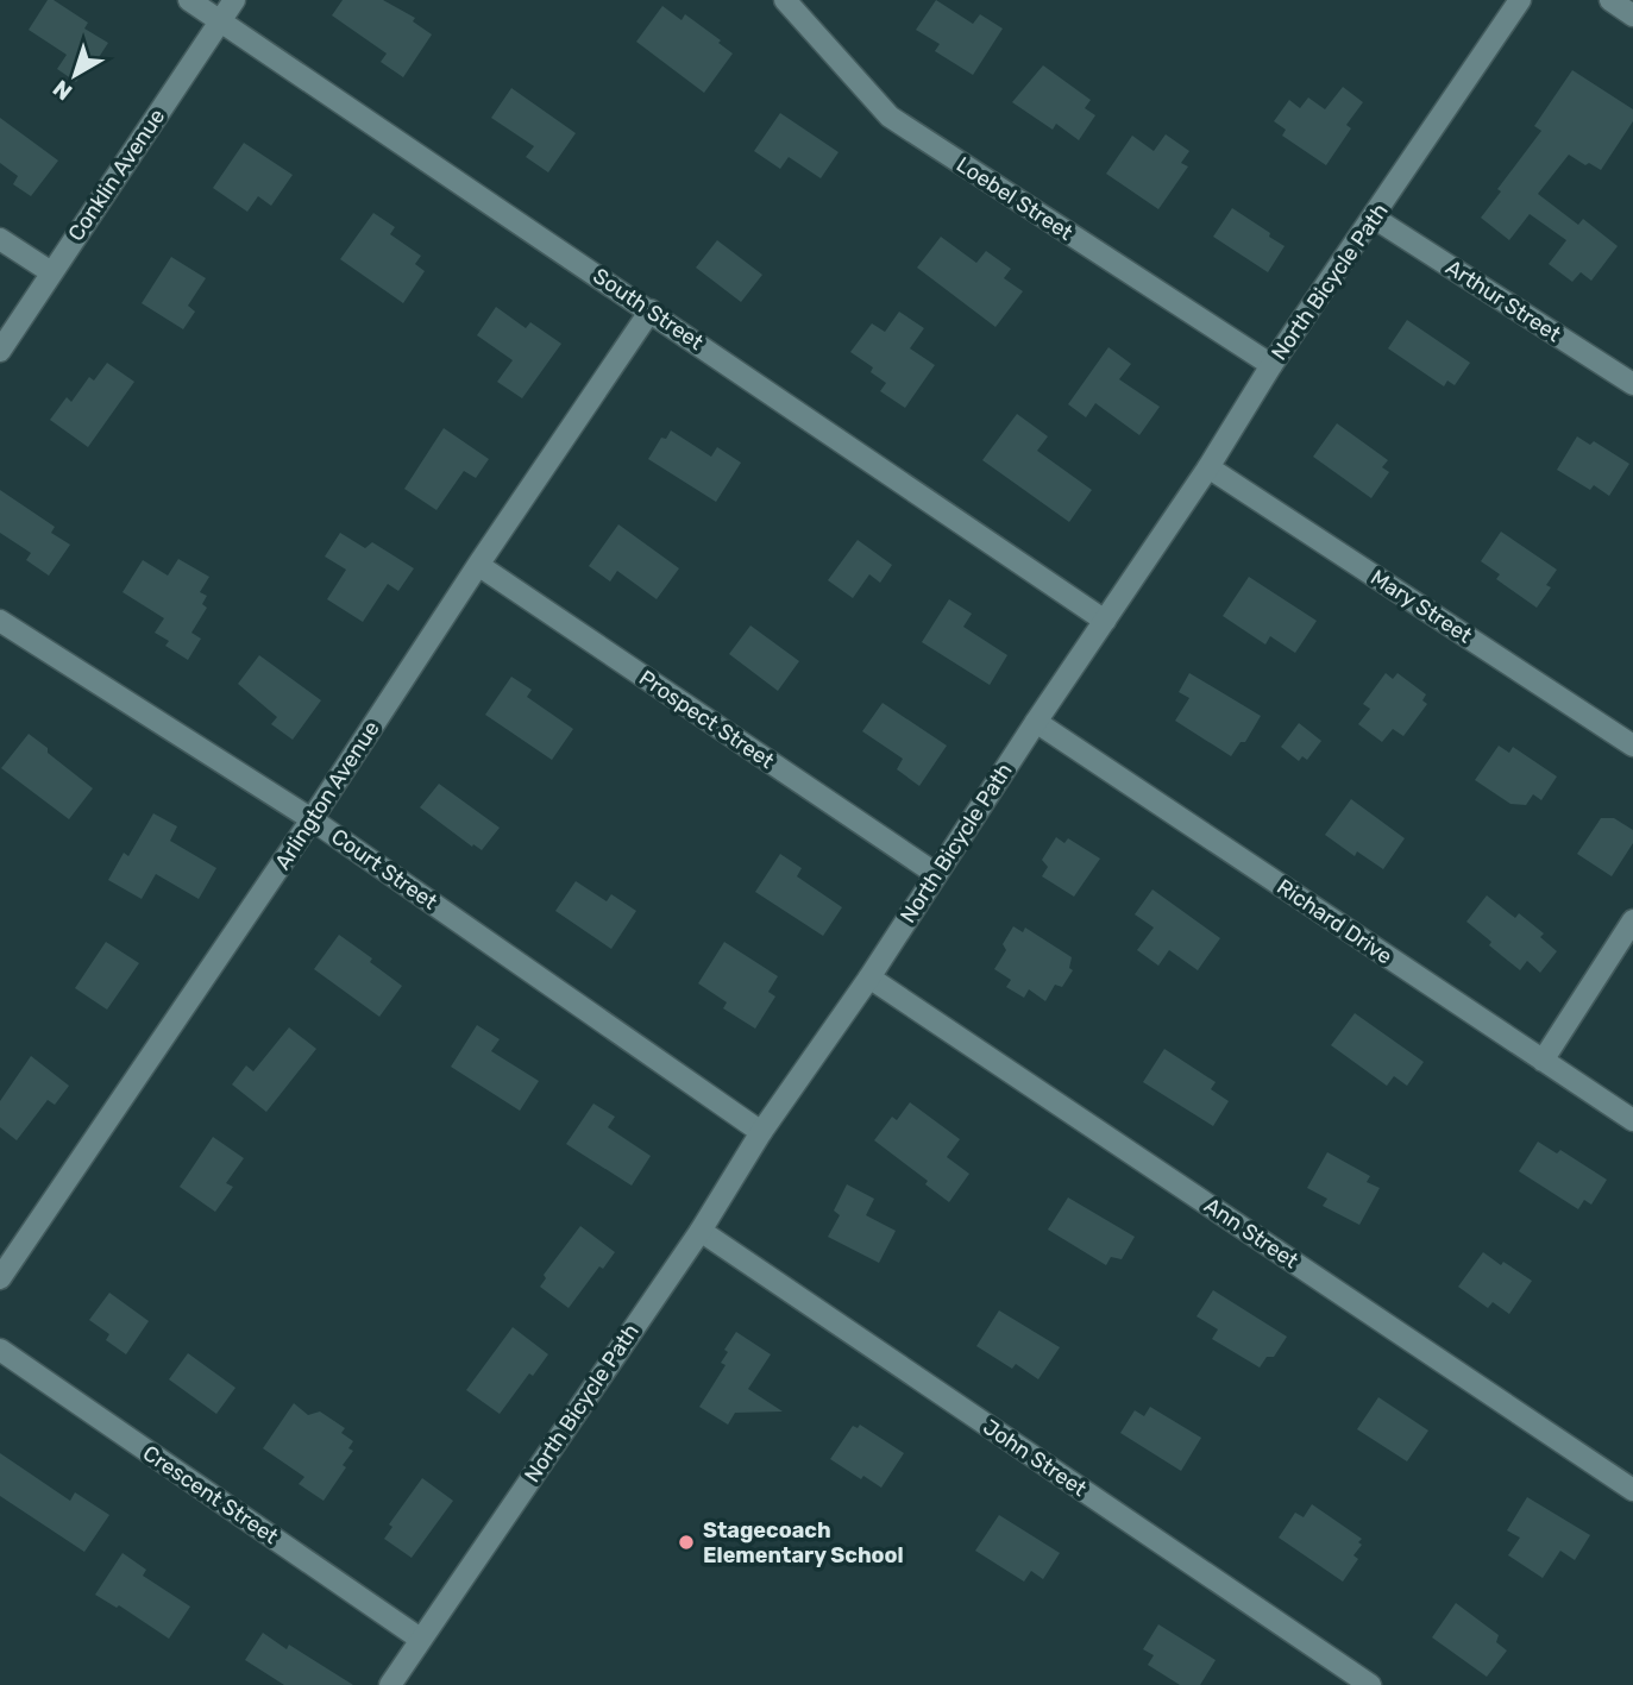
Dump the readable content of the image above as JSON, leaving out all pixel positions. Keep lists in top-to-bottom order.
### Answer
{
  "streets": {
    "street": [
      "Conklin Avenue",
      "Loebel Street",
      "North Bicycle Path",
      "Arthur Street",
      "South Street",
      "Mary Street",
      "Prospect Street",
      "Arlington Avenue",
      "Court Street",
      "Richard Drive",
      "Ann Street",
      "John Street",
      "Crescent Street"
    ]
  },
  "crossings": [
    ["Conklin Avenue", "South Street"],
    ["Loebel Street", "North Bicycle Path"],
    ["North Bicycle Path", "Arthur Street"],
    ["North Bicycle Path", "South Street"],
    ["North Bicycle Path", "Mary Street"],
    ["North Bicycle Path", "Prospect Street"],
    ["North Bicycle Path", "Court Street"],
    ["North Bicycle Path", "Richard Drive"],
    ["North Bicycle Path", "Ann Street"],
    ["North Bicycle Path", "John Street"],
    ["North Bicycle Path", "Crescent Street"],
    ["South Street", "Arlington Avenue"],
    ["Prospect Street", "Arlington Avenue"],
    ["Arlington Avenue", "Court Street"]
  ],
  "places": ["Stagecoach Elementary School"],
  "north": "bottom left"
}
